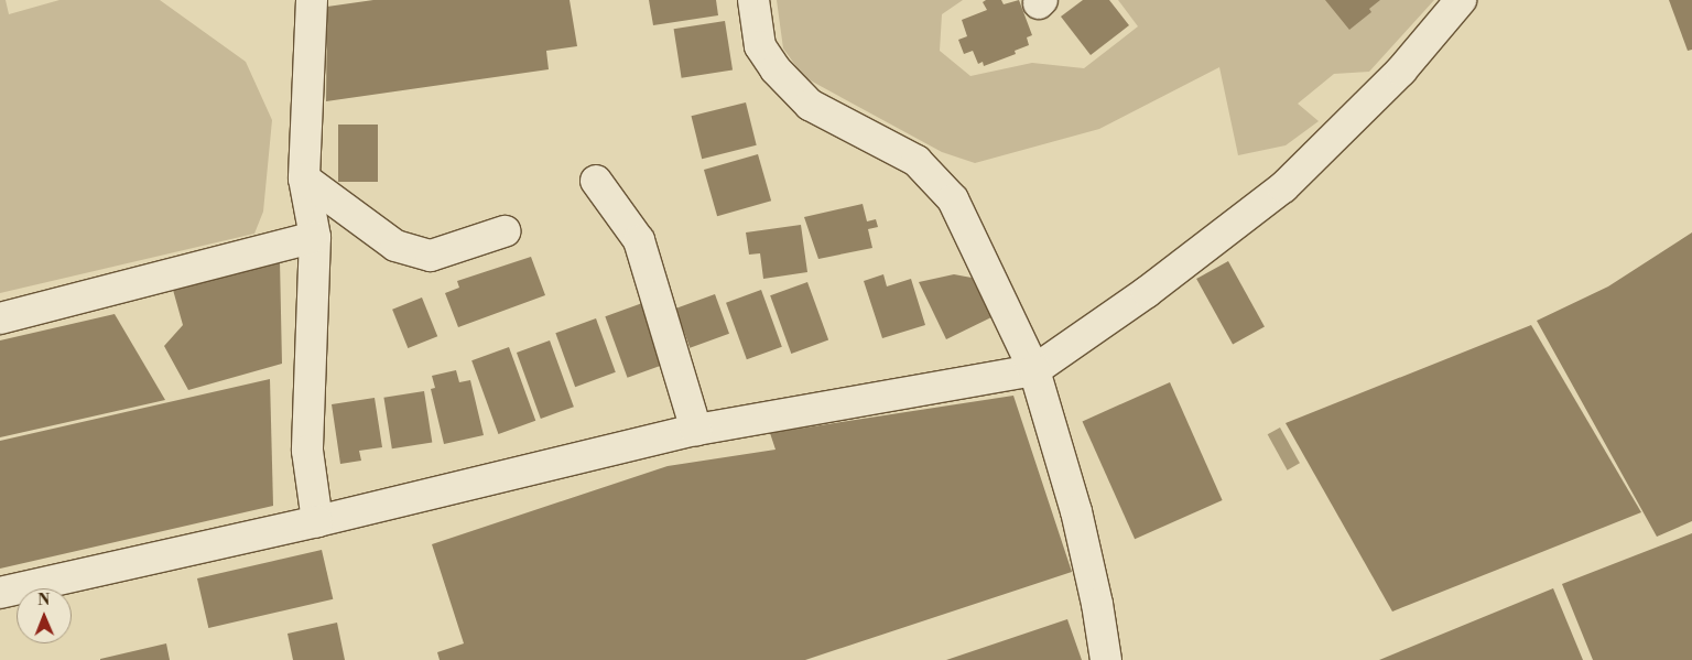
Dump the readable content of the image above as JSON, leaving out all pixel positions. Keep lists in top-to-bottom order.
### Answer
{
  "north": "top"
}
